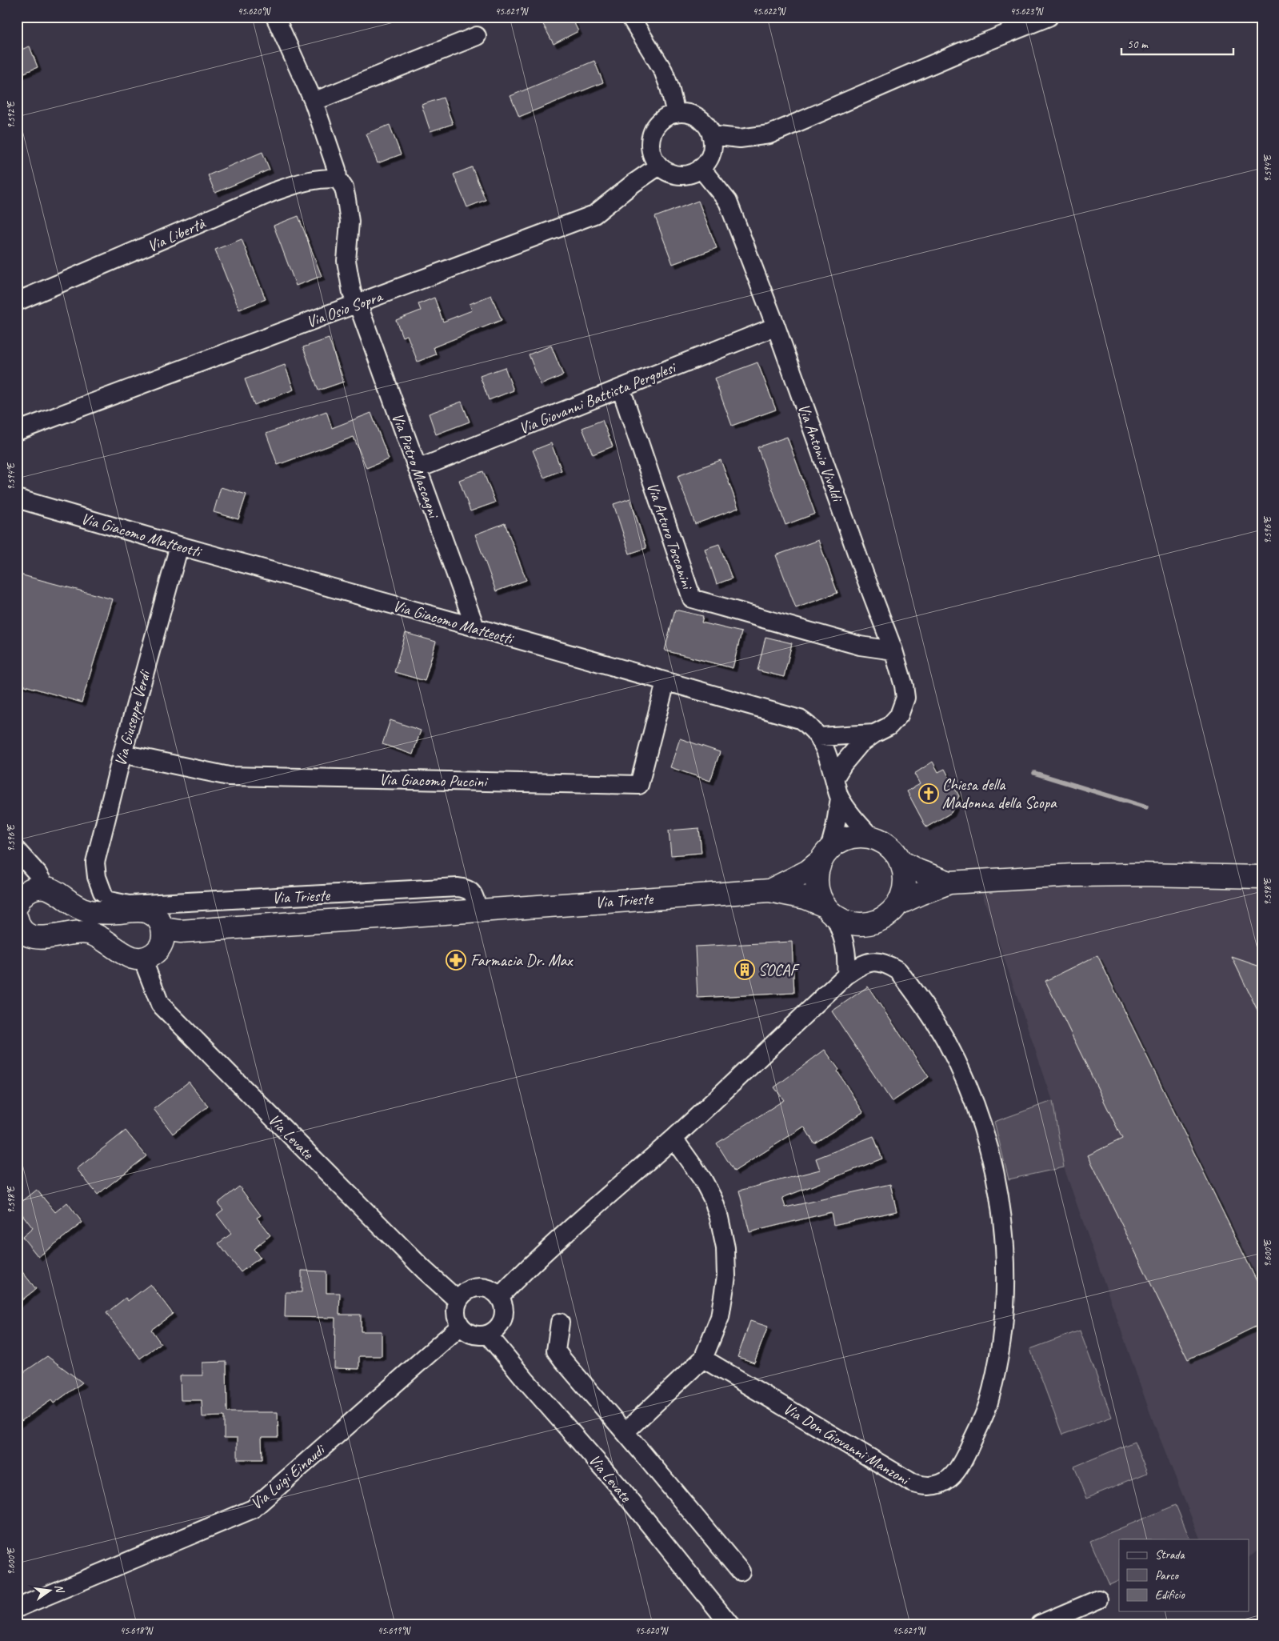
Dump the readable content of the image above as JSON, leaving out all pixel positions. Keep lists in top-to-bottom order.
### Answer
{
  "streets": {
    "main road": ["Via Trieste"],
    "street": [
      "Via Libertà",
      "Via Osio Sopra",
      "Via Giovanni Battista Pergolesi",
      "Via Antonio Vivaldi",
      "Via Pietro Mascagni",
      "Via Giacomo Matteotti",
      "Via Arturo Toscanini",
      "Via Giuseppe Verdi",
      "Via Giacomo Puccini",
      "Via Levate",
      "Via Don Giovanni Manzoni",
      "Via Luigi Einaudi"
    ]
  },
  "crossings": [
    ["Via Libertà", "Via Pietro Mascagni"],
    ["Via Osio Sopra", "Via Antonio Vivaldi"],
    ["Via Osio Sopra", "Via Pietro Mascagni"],
    ["Via Giovanni Battista Pergolesi", "Via Antonio Vivaldi"],
    ["Via Giovanni Battista Pergolesi", "Via Pietro Mascagni"],
    ["Via Giovanni Battista Pergolesi", "Via Arturo Toscanini"],
    ["Via Antonio Vivaldi", "Via Giacomo Matteotti"],
    ["Via Antonio Vivaldi", "Via Arturo Toscanini"],
    ["Via Pietro Mascagni", "Via Giacomo Matteotti"],
    ["Via Giacomo Matteotti", "Via Giuseppe Verdi"],
    ["Via Giacomo Matteotti", "Via Giacomo Puccini"],
    ["Via Giuseppe Verdi", "Via Giacomo Puccini"],
    ["Via Giuseppe Verdi", "Via Trieste"],
    ["Via Levate", "Via Don Giovanni Manzoni"],
    ["Via Levate", "Via Luigi Einaudi"],
    ["Via Don Giovanni Manzoni", "Via Luigi Einaudi"]
  ],
  "places": {
    "church": ["Chiesa della Madonna della Scopa"],
    "pharmacy": ["Farmacia Dr. Max"],
    "building": ["SOCAF"]
  },
  "legend": ["Strada", "Parco", "Edificio"],
  "scale_bar": "50 m",
  "north": "right",
  "coordinates": [
    "45.620°N",
    "45.621°N",
    "45.622°N",
    "45.623°N",
    "9.592°E",
    "9.594°E",
    "9.596°E",
    "9.598°E",
    "9.600°E",
    "45.618°N",
    "45.619°N"
  ]
}
